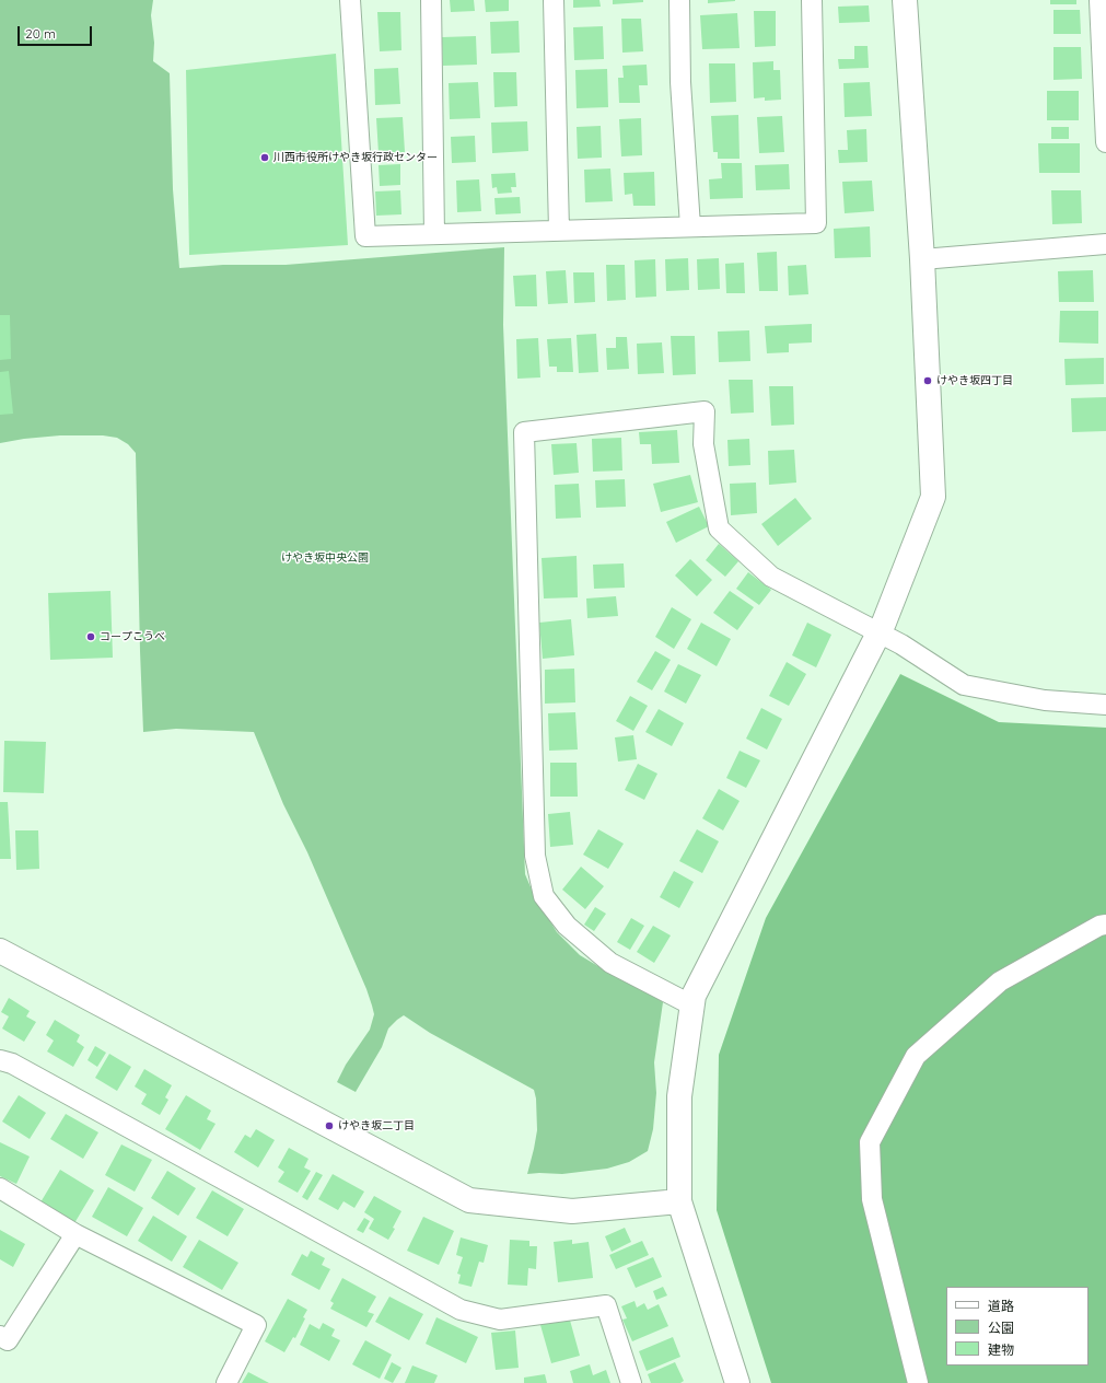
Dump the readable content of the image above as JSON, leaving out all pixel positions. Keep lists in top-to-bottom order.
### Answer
{
  "parks": ["けやき坂中央公園"],
  "places": [
    "川西市役所けやき坂行政センター",
    "けやき坂四丁目",
    "コープこうべ",
    "けやき坂二丁目"
  ],
  "legend": ["道路", "公園", "建物"],
  "scale_bar": "20 m"
}
